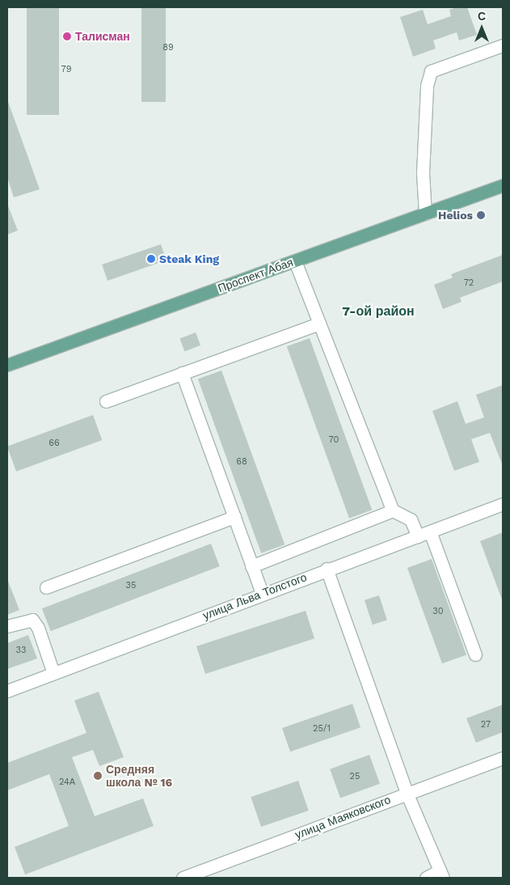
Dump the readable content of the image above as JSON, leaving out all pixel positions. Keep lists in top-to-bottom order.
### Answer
{
  "streets": {
    "main road": ["Проспект Абая"],
    "street": ["улица Льва Толстого", "улица Маяковского"]
  },
  "districts": ["7-ой район"],
  "places": [
    "Талисман",
    "Helios",
    "Steak King",
    "Средняя школа № 16"
  ],
  "house_numbers": [
    "89",
    "79",
    "72",
    "70",
    "66",
    "68",
    "35",
    "30",
    "33",
    "27",
    "25/1",
    "25",
    "24А"
  ],
  "north": "top"
}
